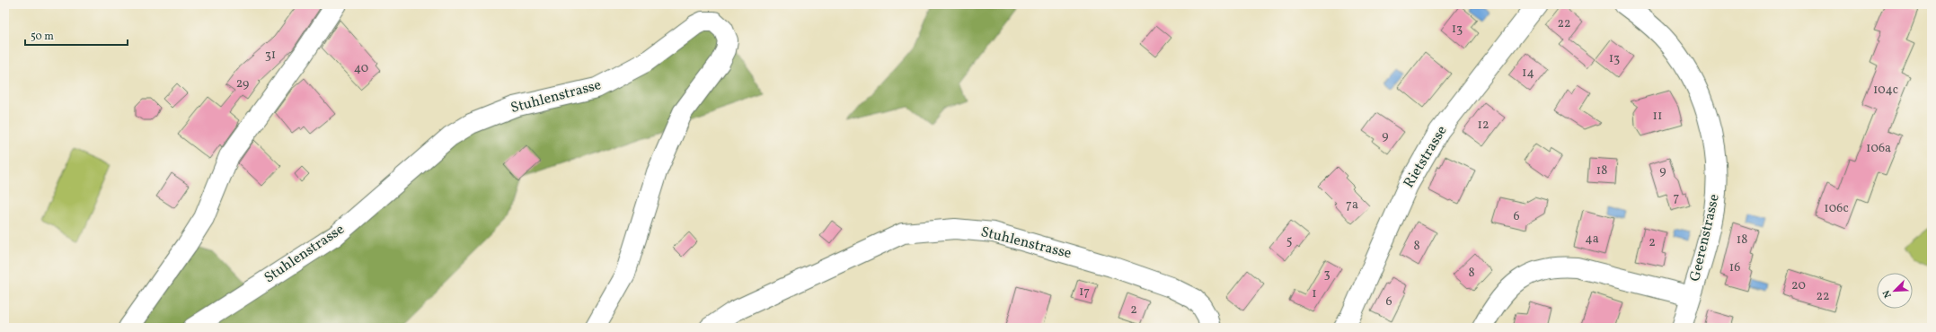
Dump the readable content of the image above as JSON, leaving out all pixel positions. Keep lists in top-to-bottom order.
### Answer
{
  "streets": {
    "street": ["Stuhlenstrasse", "Rietstrasse", "Geerenstrasse"]
  },
  "house_numbers": [
    "22",
    "13",
    "31",
    "13",
    "40",
    "14",
    "29",
    "104c",
    "11",
    "12",
    "9",
    "106a",
    "18",
    "9",
    "7",
    "7a",
    "106c",
    "6",
    "4a",
    "18",
    "5",
    "2",
    "8",
    "16",
    "8",
    "3",
    "20",
    "17",
    "1",
    "22",
    "6",
    "2"
  ],
  "scale_bar": "50 m",
  "north": "bottom left"
}
